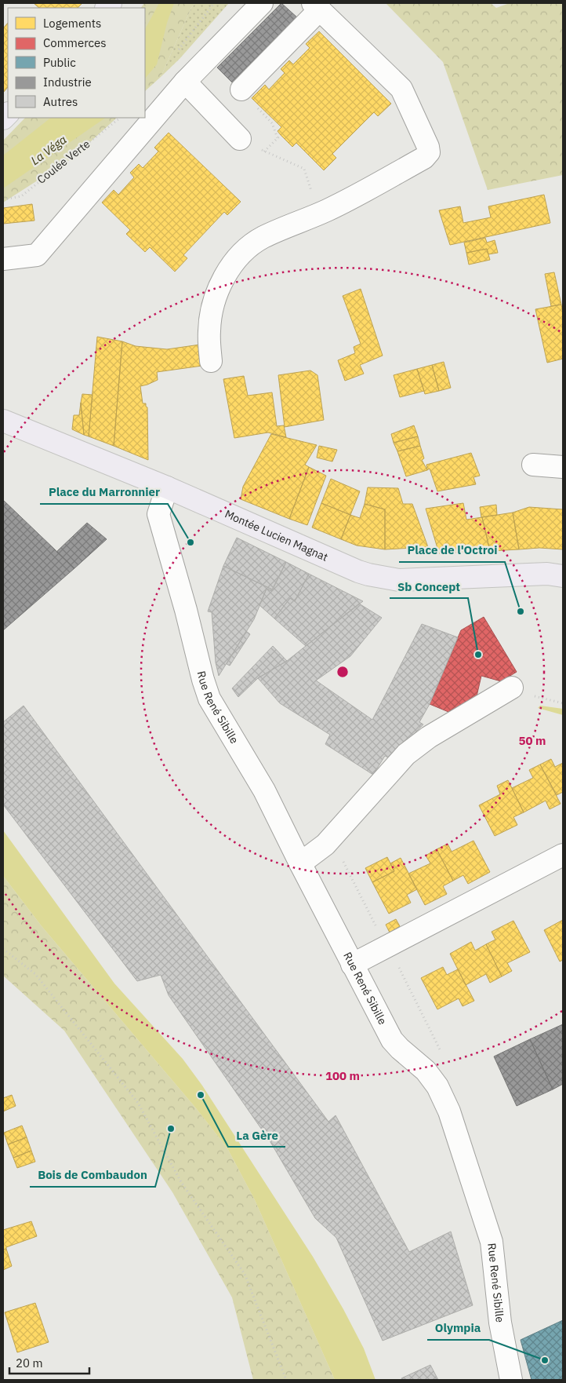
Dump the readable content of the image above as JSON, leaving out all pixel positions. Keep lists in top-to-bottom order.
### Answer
{
  "streets": {
    "main road": ["Montée Lucien Magnat"],
    "street": ["Rue René Sibille"],
    "path": ["Coulée Verte"]
  },
  "crossings": [
    ["Montée Lucien Magnat", "Rue René Sibille"]
  ],
  "water": ["La Véga"],
  "places": [
    "Place du Marronnier",
    "Place de l'Octroi",
    "Sb Concept",
    "La Gère",
    "Bois de Combaudon",
    "Olympia"
  ],
  "legend": [
    "Logements",
    "Commerces",
    "Public",
    "Industrie",
    "Autres"
  ],
  "scale_bar": "20 m",
  "rings": ["50 m", "100 m"]
}
